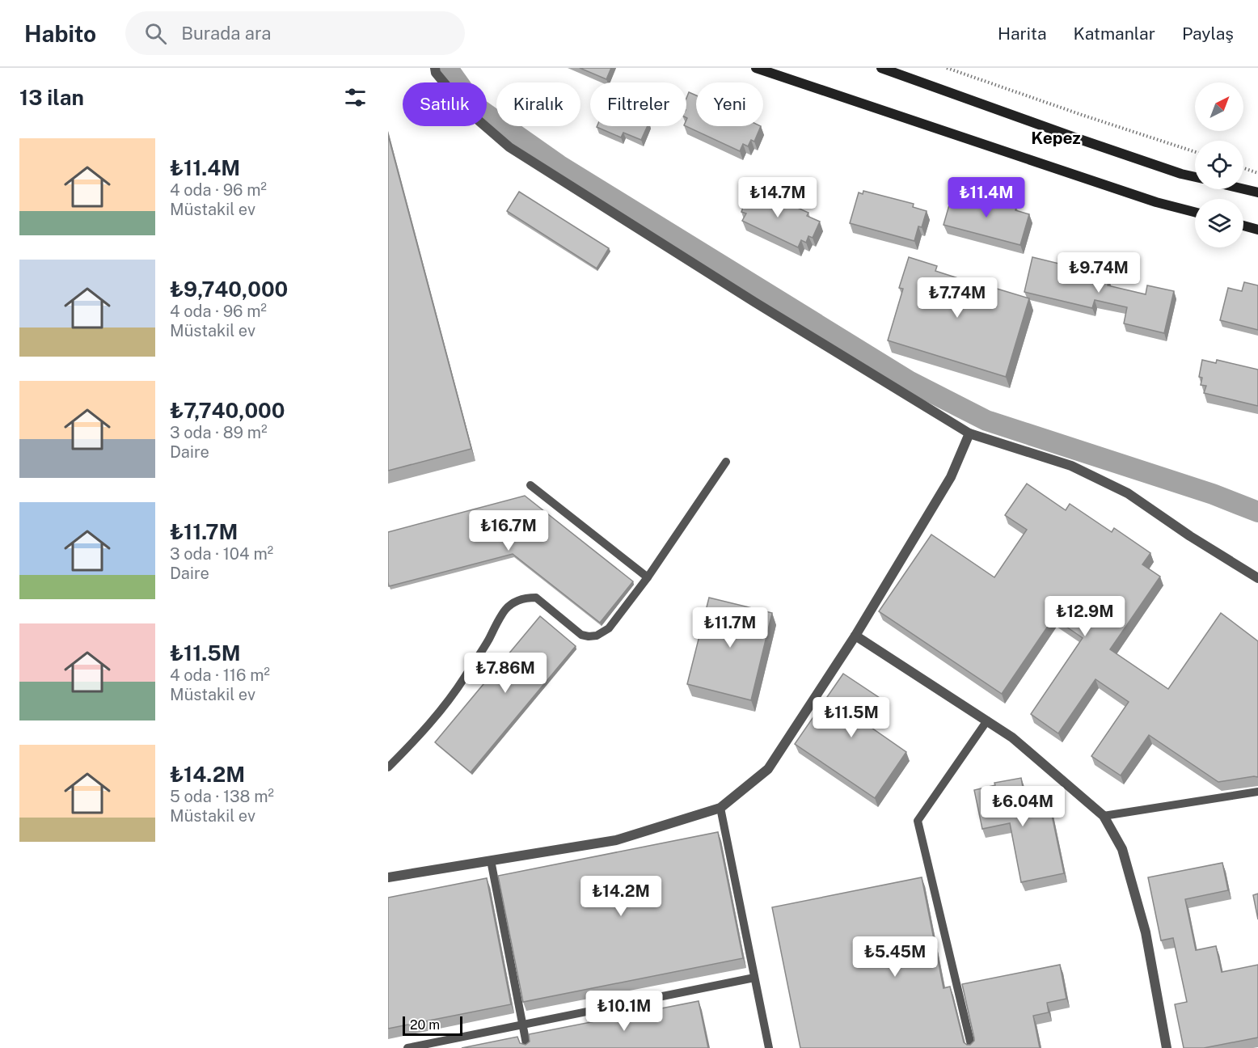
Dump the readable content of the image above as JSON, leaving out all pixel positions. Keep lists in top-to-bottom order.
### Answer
{
  "districts": ["Kepez"],
  "scale_bar": "20 m",
  "north": "top right",
  "page": {
    "header": "Habito",
    "search": "Burada ara",
    "nav": ["Harita", "Katmanlar", "Paylaş"],
    "heading": "13 ilan",
    "chip": [
      "Satılık",
      "Kiralık",
      "Filtreler",
      "Yeni"
    ],
    "list": [
      {
        "name": "₺11.4M",
        "note": "4 oda · 96 m² · Müstakil ev"
      },
      {
        "name": "₺9,740,000",
        "note": "4 oda · 96 m² · Müstakil ev"
      },
      {
        "name": "₺7,740,000",
        "note": "3 oda · 89 m² · Daire"
      },
      {
        "name": "₺11.7M",
        "note": "3 oda · 104 m² · Daire"
      },
      {
        "name": "₺11.5M",
        "note": "4 oda · 116 m² · Müstakil ev"
      },
      {
        "name": "₺14.2M",
        "note": "5 oda · 138 m² · Müstakil ev"
      }
    ],
    "price": [
      "₺14.7M",
      "₺11.4M",
      "₺9.74M",
      "₺7.74M",
      "₺16.7M",
      "₺12.9M",
      "₺11.7M",
      "₺7.86M",
      "₺11.5M",
      "₺6.04M",
      "₺14.2M",
      "₺5.45M",
      "₺10.1M"
    ],
    "scale": "20 m"
  }
}
